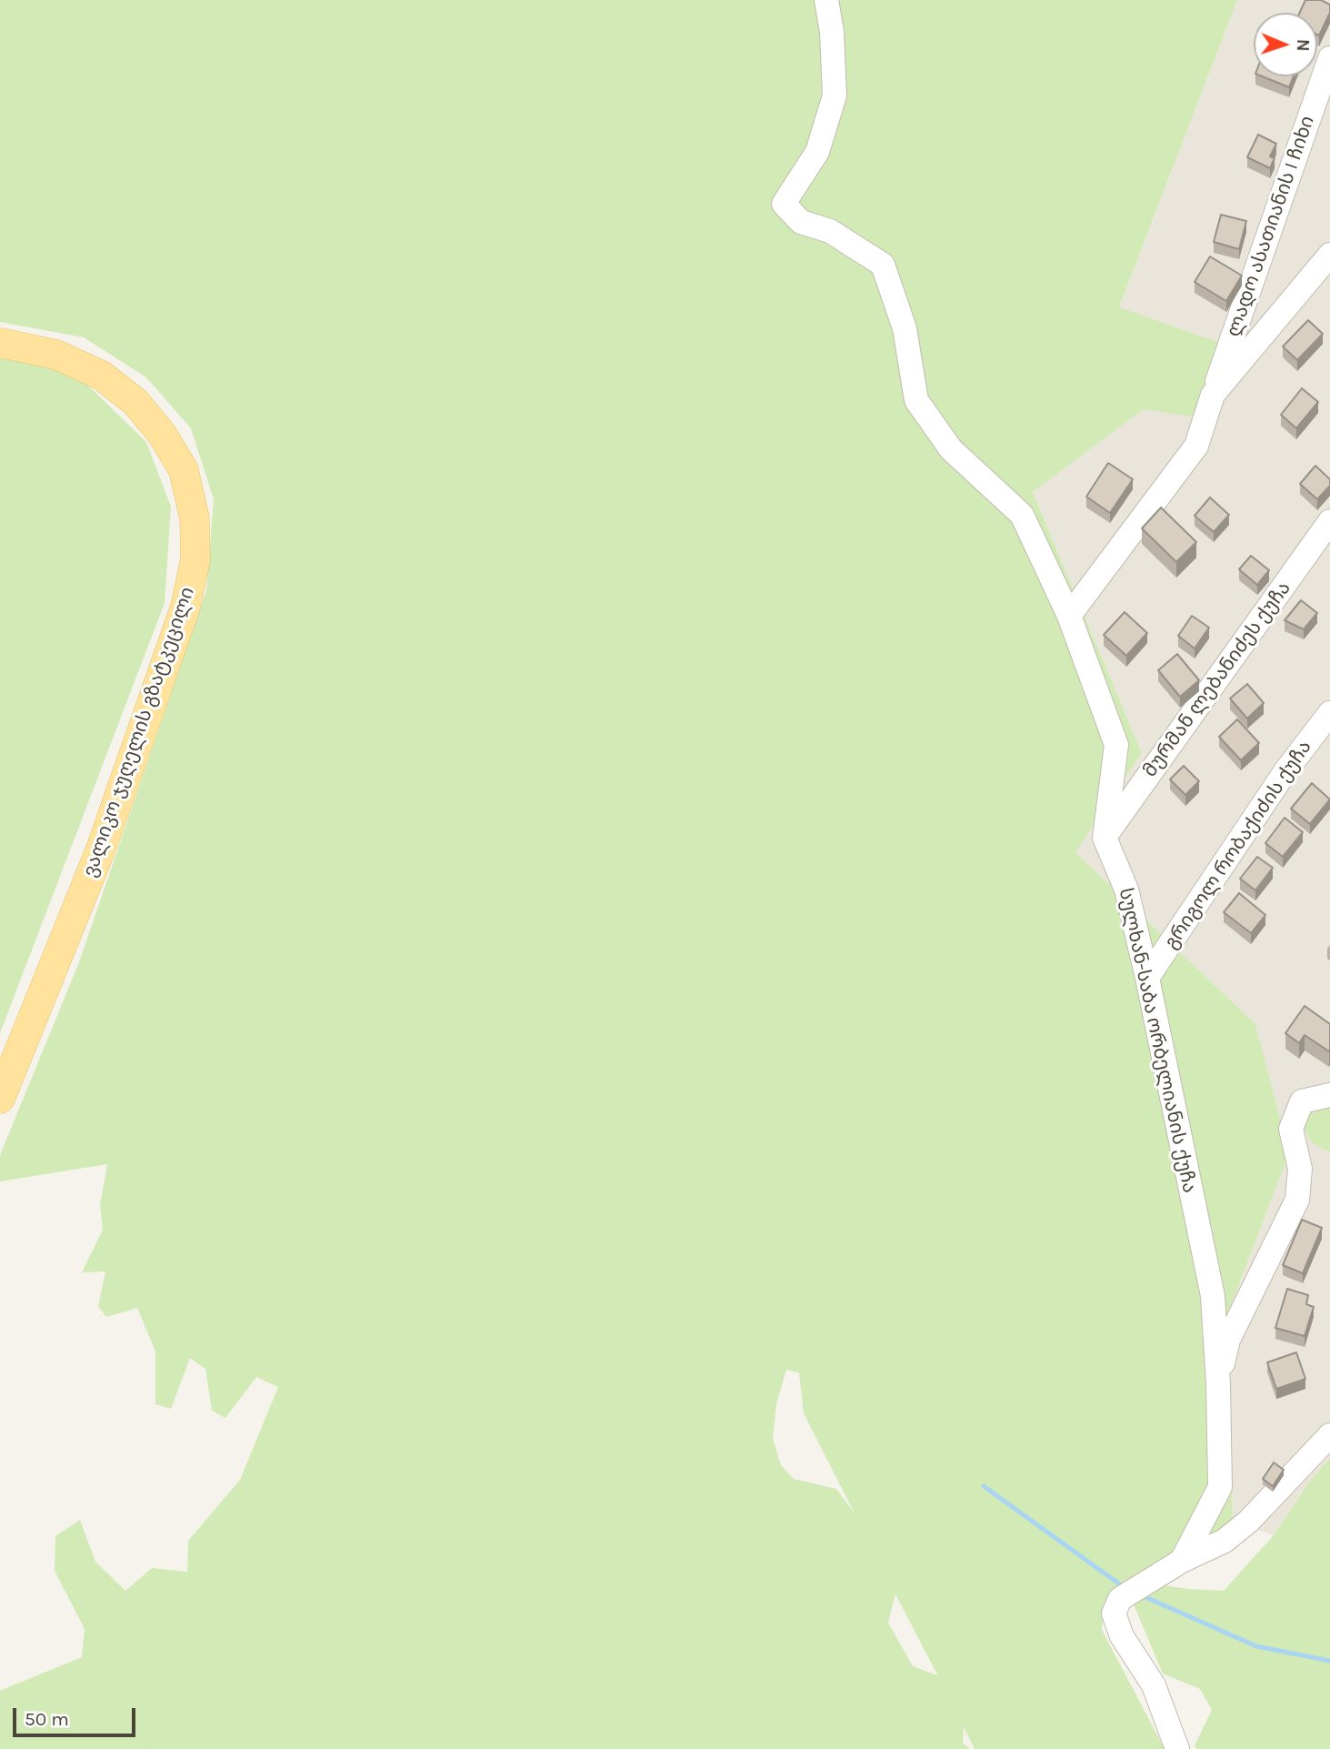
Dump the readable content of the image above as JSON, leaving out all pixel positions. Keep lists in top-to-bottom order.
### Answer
{
  "streets": {
    "main road": ["ვალიკო ჯუღელის გზატკეცილი"],
    "street": [
      "ლადო ასათიანის I ჩიხი",
      "მურმან ლებანიძეს ქუჩა",
      "გრიგოლ რობაქიძის ქუჩა",
      "სულხან-საბა ორბელიანის ქუჩა"
    ]
  },
  "crossings": [
    ["მურმან ლებანიძეს ქუჩა", "სულხან-საბა ორბელიანის ქუჩა"],
    ["გრიგოლ რობაქიძის ქუჩა", "სულხან-საბა ორბელიანის ქუჩა"]
  ],
  "scale_bar": "50 m",
  "north": "right"
}
